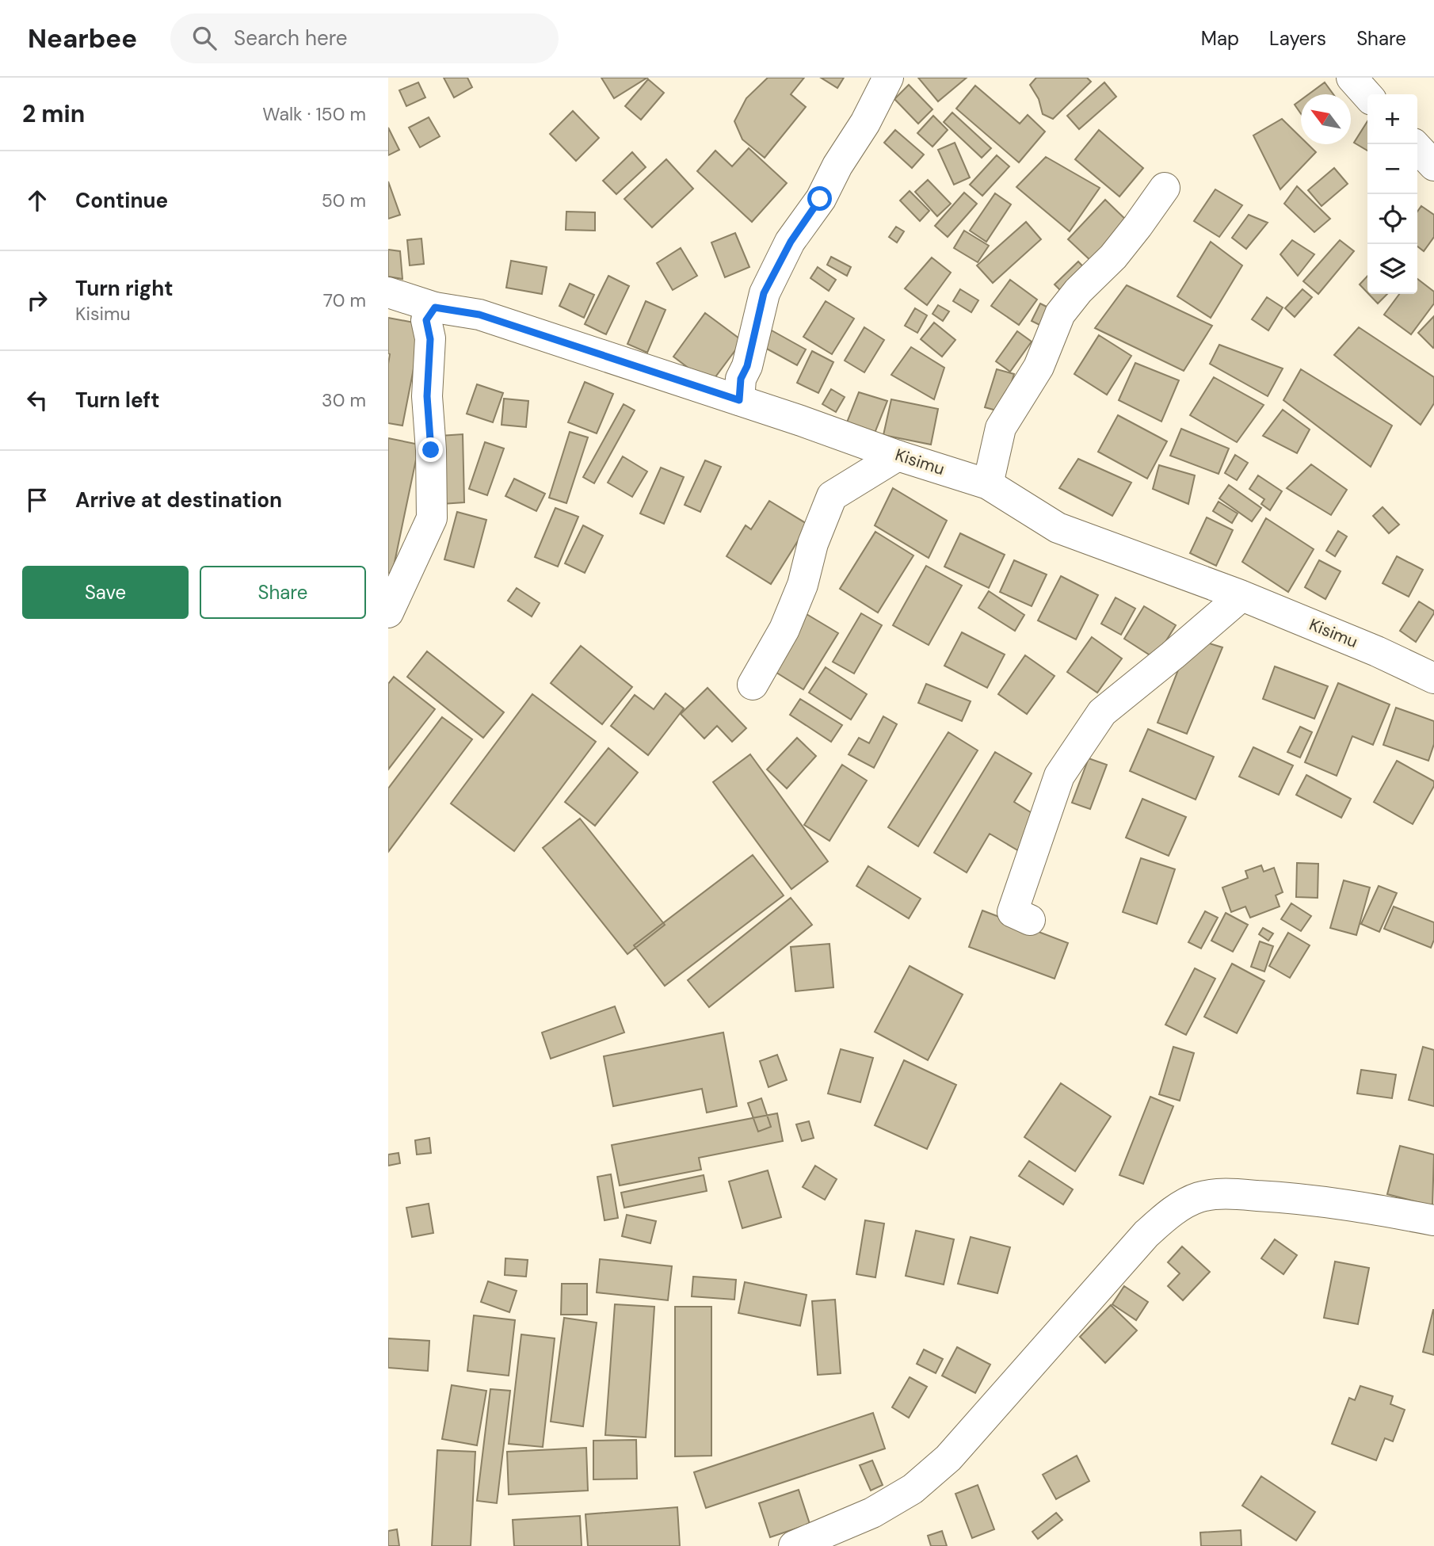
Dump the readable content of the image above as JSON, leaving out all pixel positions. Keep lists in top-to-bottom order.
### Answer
{
  "streets": {
    "street": ["Kisimu"]
  },
  "north": "top left",
  "page": {
    "header": "Nearbee",
    "search": "Search here",
    "nav": ["Map", "Layers", "Share"],
    "heading": ["2 min", "Walk · 150 m"],
    "map_buttons": ["+", "−"],
    "list": [
      ["Continue", "50 m"],
      ["Turn right", "Kisimu", "70 m"],
      ["Turn left", "30 m"],
      "Arrive at destination"
    ],
    "buttons": ["Save", "Share"]
  }
}
